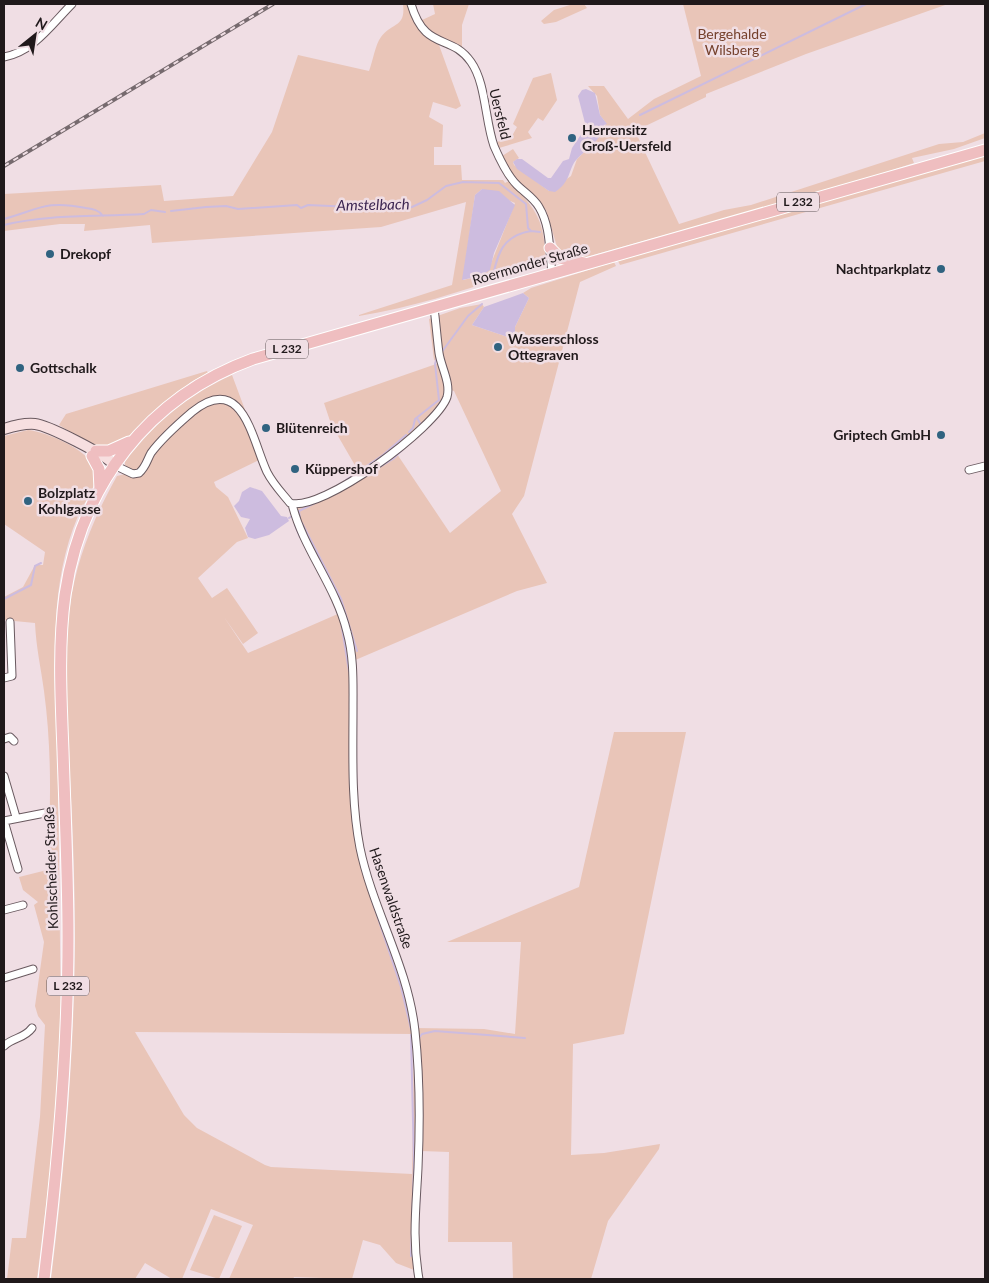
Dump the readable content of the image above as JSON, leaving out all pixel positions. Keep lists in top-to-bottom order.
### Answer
{
  "streets": {
    "main road": ["L 232", "Roermonder Straße", "Kohlscheider Straße"],
    "street": ["Uersfeld", "Hasenwaldstraße"]
  },
  "crossings": [
    ["Uersfeld", "Roermonder Straße"],
    ["Roermonder Straße", "Kohlscheider Straße"]
  ],
  "water": ["Amstelbach"],
  "parks": ["Bergehalde Wilsberg"],
  "places": [
    "Herrensitz Groß-Uersfeld",
    "Drekopf",
    "Nachtparkplatz",
    "Wasserschloss Ottegraven",
    "Gottschalk",
    "Blütenreich",
    "Griptech GmbH",
    "Küppershof",
    "Bolzplatz Kohlgasse"
  ],
  "north": "top right"
}
